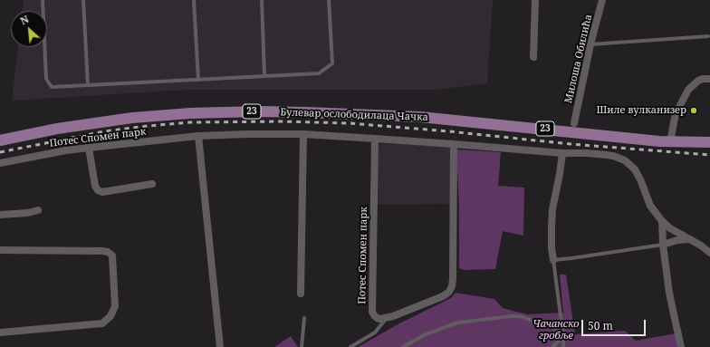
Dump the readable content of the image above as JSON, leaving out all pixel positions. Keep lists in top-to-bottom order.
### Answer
{
  "streets": {
    "main road": ["23", "Булевар ослободилаца Чачка"],
    "street": ["Милоша Обилића", "Потес Спомен парк"]
  },
  "parks": ["Чачанско гробље"],
  "places": ["Шиле вулканизер"],
  "scale_bar": "50 m",
  "north": "top left"
}
